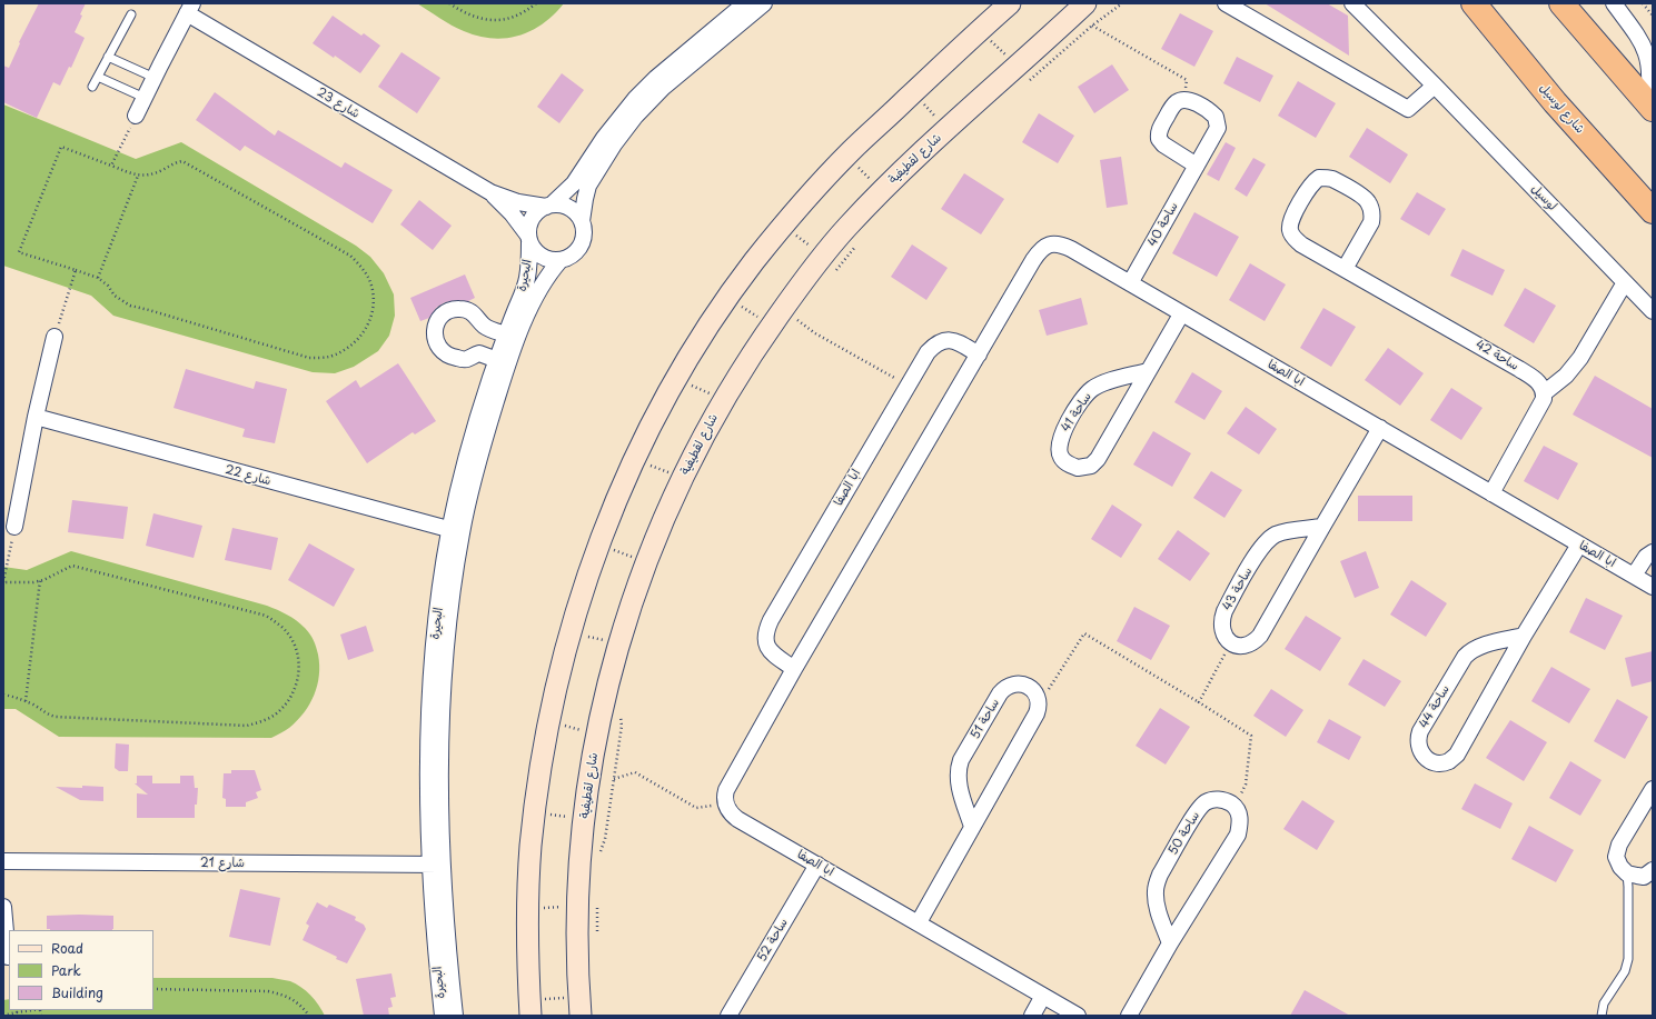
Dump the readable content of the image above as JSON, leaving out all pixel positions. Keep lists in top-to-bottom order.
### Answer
{
  "streets": {
    "highway": ["شارع لوسيل"],
    "street": [
      "شارع 23",
      "شارع لقطيفية",
      "لوسيل",
      "ساحة 40",
      "البحيرة",
      "ساحة 42",
      "ابا الصفا",
      "ساحة 41",
      "شارع 22",
      "ساحة 43",
      "ساحة 44",
      "ساحة 51",
      "ساحة 50",
      "شارع 21",
      "ساحة 52"
    ]
  },
  "crossings": [
    ["شارع 23", "البحيرة"],
    ["ساحة 40", "ابا الصفا"],
    ["البحيرة", "شارع 22"],
    ["البحيرة", "شارع 21"],
    ["ابا الصفا", "ساحة 41"],
    ["ابا الصفا", "ساحة 44"],
    ["ابا الصفا", "ساحة 52"]
  ],
  "legend": ["Road", "Park", "Building"]
}
